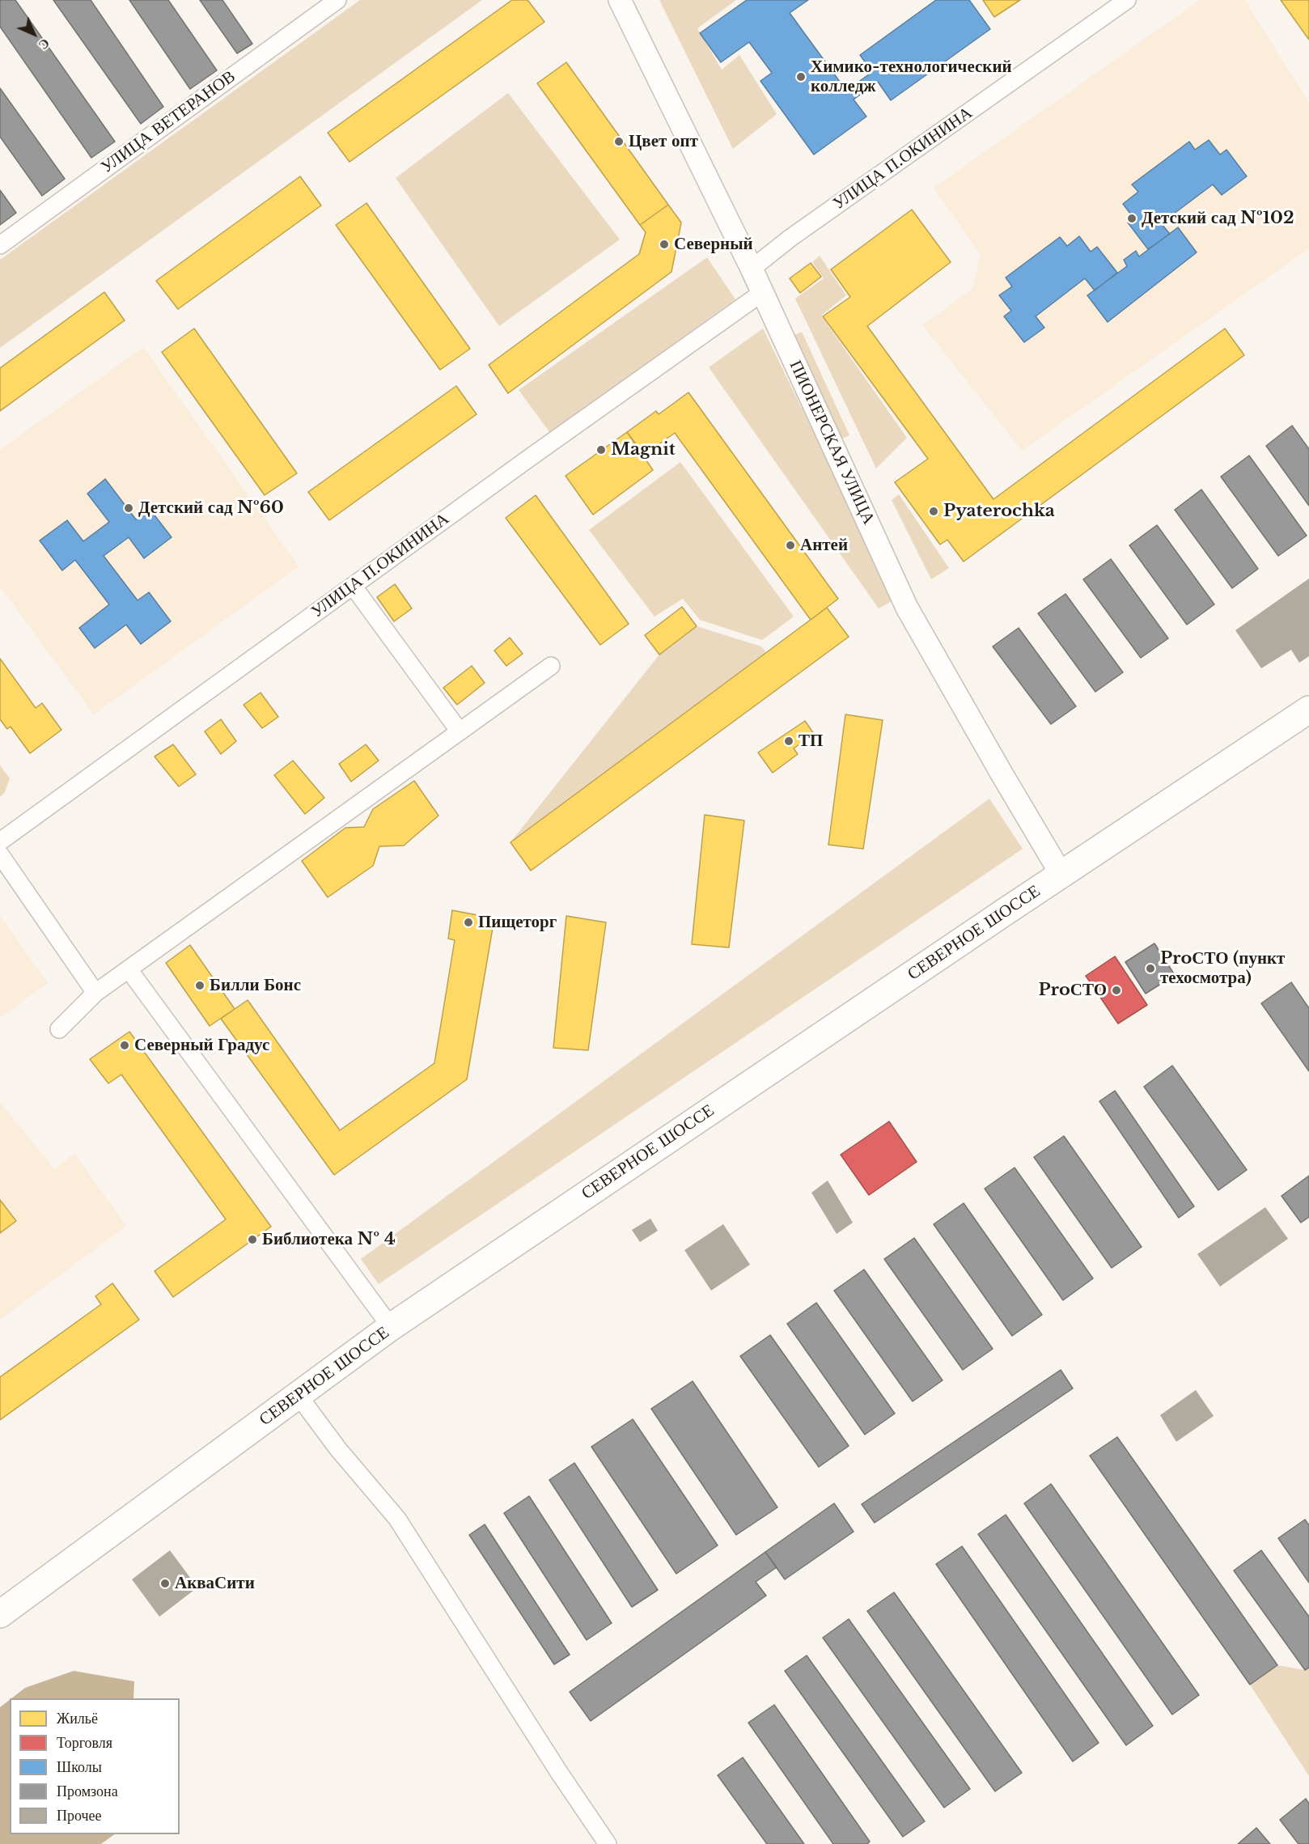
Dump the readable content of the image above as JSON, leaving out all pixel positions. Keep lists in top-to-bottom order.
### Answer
{
  "streets": {
    "main road": ["СЕВЕРНОЕ ШОССЕ"],
    "street": ["УЛИЦА ВЕТЕРАНОВ", "УЛИЦА П.ОКИНИНА", "ПИОНЕРСКАЯ УЛИЦА"]
  },
  "crossings": [
    ["УЛИЦА П.ОКИНИНА", "ПИОНЕРСКАЯ УЛИЦА"],
    ["ПИОНЕРСКАЯ УЛИЦА", "СЕВЕРНОЕ ШОССЕ"]
  ],
  "places": [
    "Химико-технологический колледж",
    "Цвет опт",
    "Детский сад №102",
    "Северный",
    "Magnit",
    "Детский сад №60",
    "Pyaterochka",
    "Антей",
    "ТП",
    "Пищеторг",
    "ProСТО (пункт техосмотра)",
    "Билли Бонс",
    "ProСТО",
    "Северный Градус",
    "Библиотека № 4",
    "АкваСити"
  ],
  "legend": [
    "Жильё",
    "Торговля",
    "Школы",
    "Промзона",
    "Прочее"
  ],
  "north": "bottom right"
}
